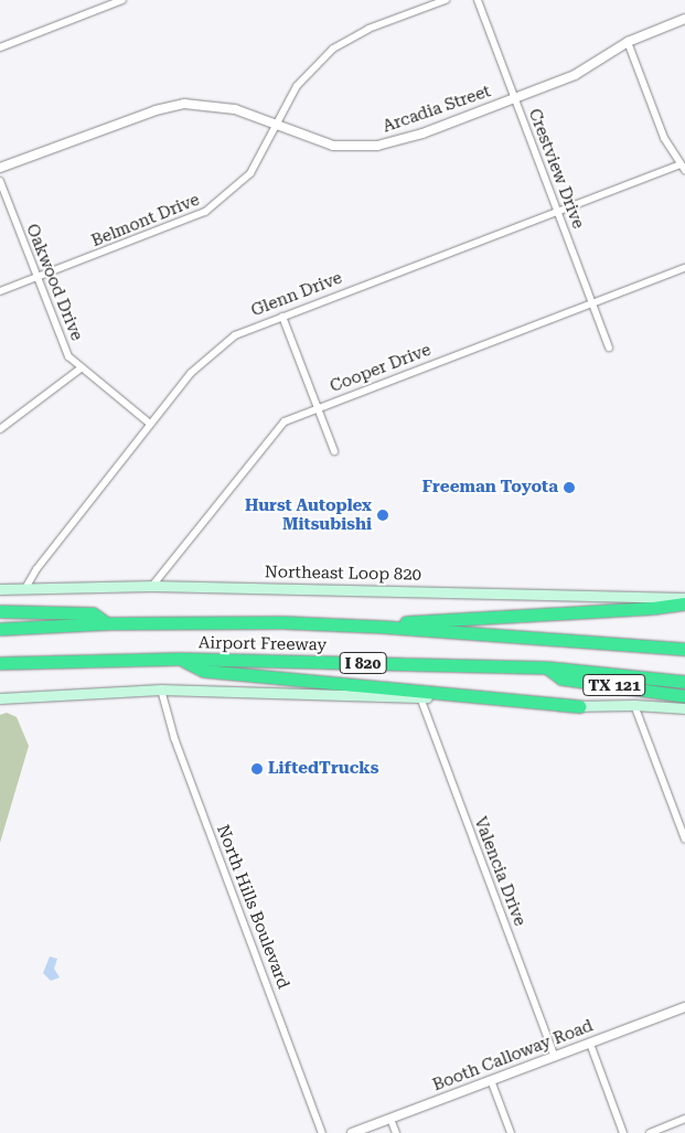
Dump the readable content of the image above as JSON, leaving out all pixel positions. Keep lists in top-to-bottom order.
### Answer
{
  "streets": {
    "highway": ["Airport Freeway", "I 820", "TX 121"],
    "main road": ["Northeast Loop 820"],
    "street": [
      "Arcadia Street",
      "Crestview Drive",
      "Belmont Drive",
      "Oakwood Drive",
      "Glenn Drive",
      "Cooper Drive",
      "Valencia Drive",
      "North Hills Boulevard",
      "Booth Calloway Road"
    ]
  },
  "crossings": [
    ["Arcadia Street", "Crestview Drive"],
    ["Arcadia Street", "Belmont Drive"],
    ["Crestview Drive", "Glenn Drive"],
    ["Crestview Drive", "Cooper Drive"],
    ["Belmont Drive", "Oakwood Drive"],
    ["Oakwood Drive", "Glenn Drive"],
    ["Glenn Drive", "Northeast Loop 820"],
    ["Cooper Drive", "Northeast Loop 820"],
    ["Airport Freeway", "I 820"],
    ["Valencia Drive", "Booth Calloway Road"]
  ],
  "places": ["Freeman Toyota", "Hurst Autoplex Mitsubishi", "LiftedTrucks"]
}
